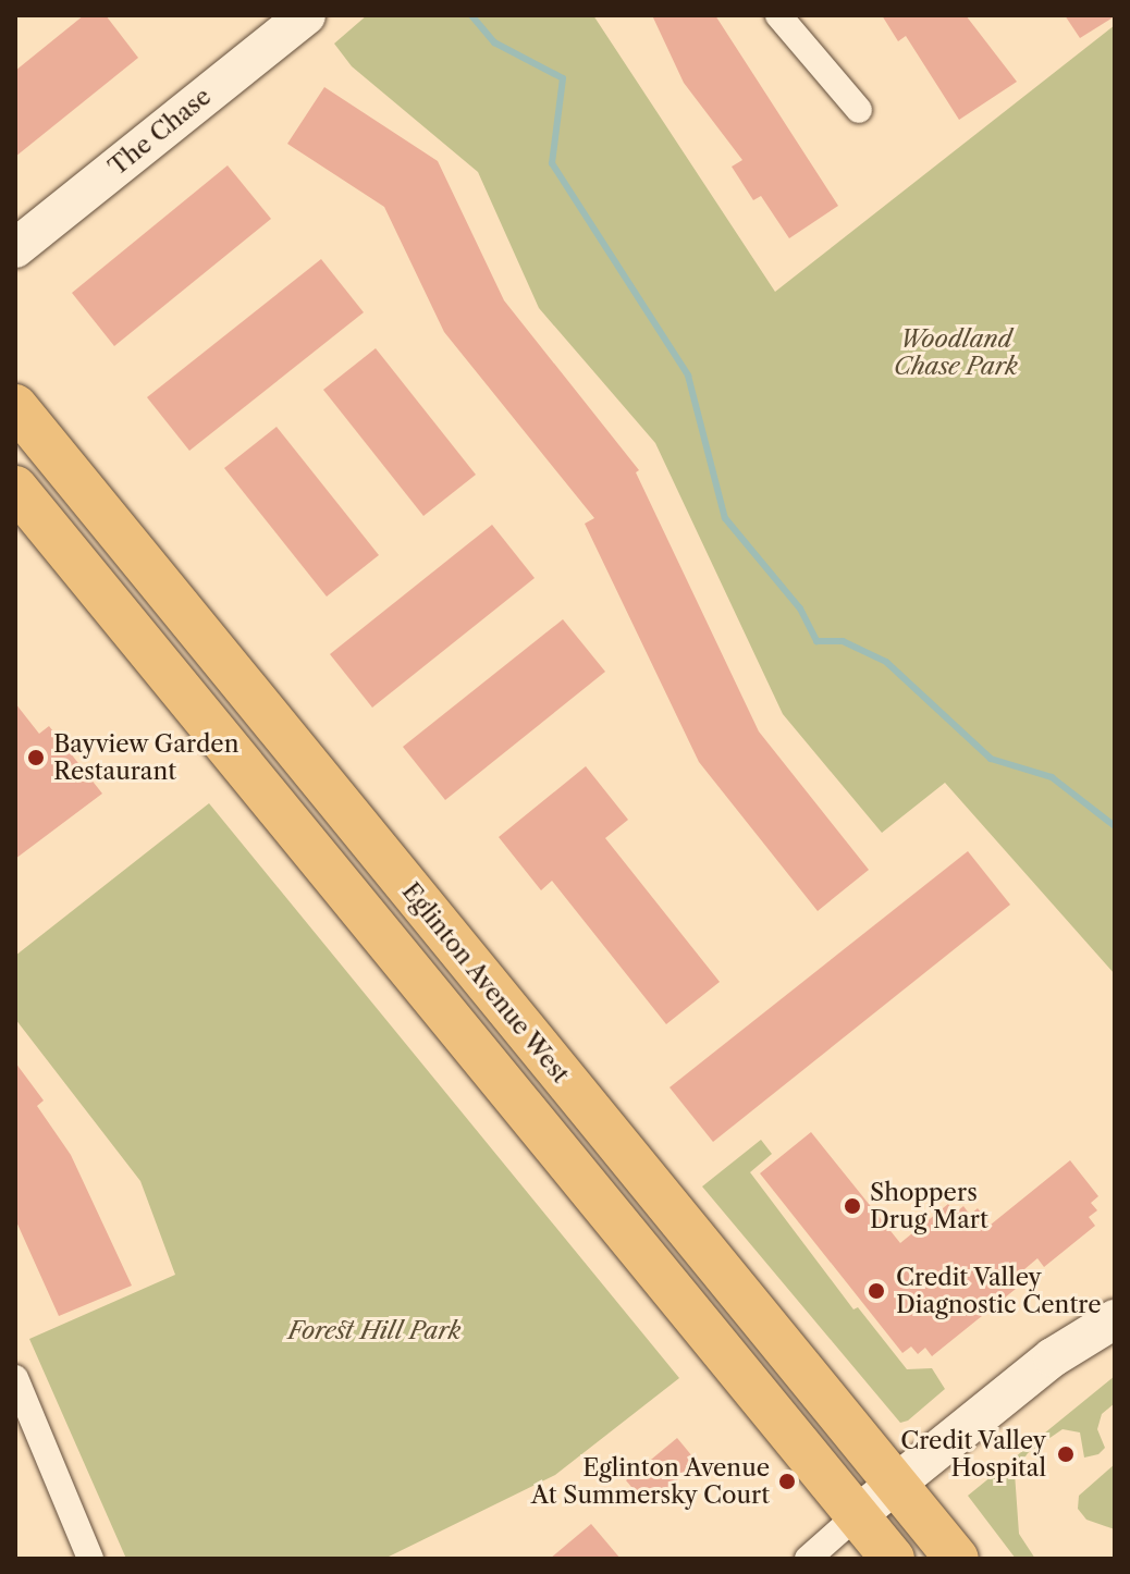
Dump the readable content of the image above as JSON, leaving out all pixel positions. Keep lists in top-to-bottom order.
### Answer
{
  "streets": {
    "main road": ["Eglinton Avenue West"],
    "street": ["The Chase"]
  },
  "parks": ["Woodland Chase Park", "Forest Hill Park"],
  "places": [
    "Bayview Garden Restaurant",
    "Shoppers Drug Mart",
    "Credit Valley Diagnostic Centre",
    "Credit Valley Hospital",
    "Eglinton Avenue At Summersky Court"
  ]
}
